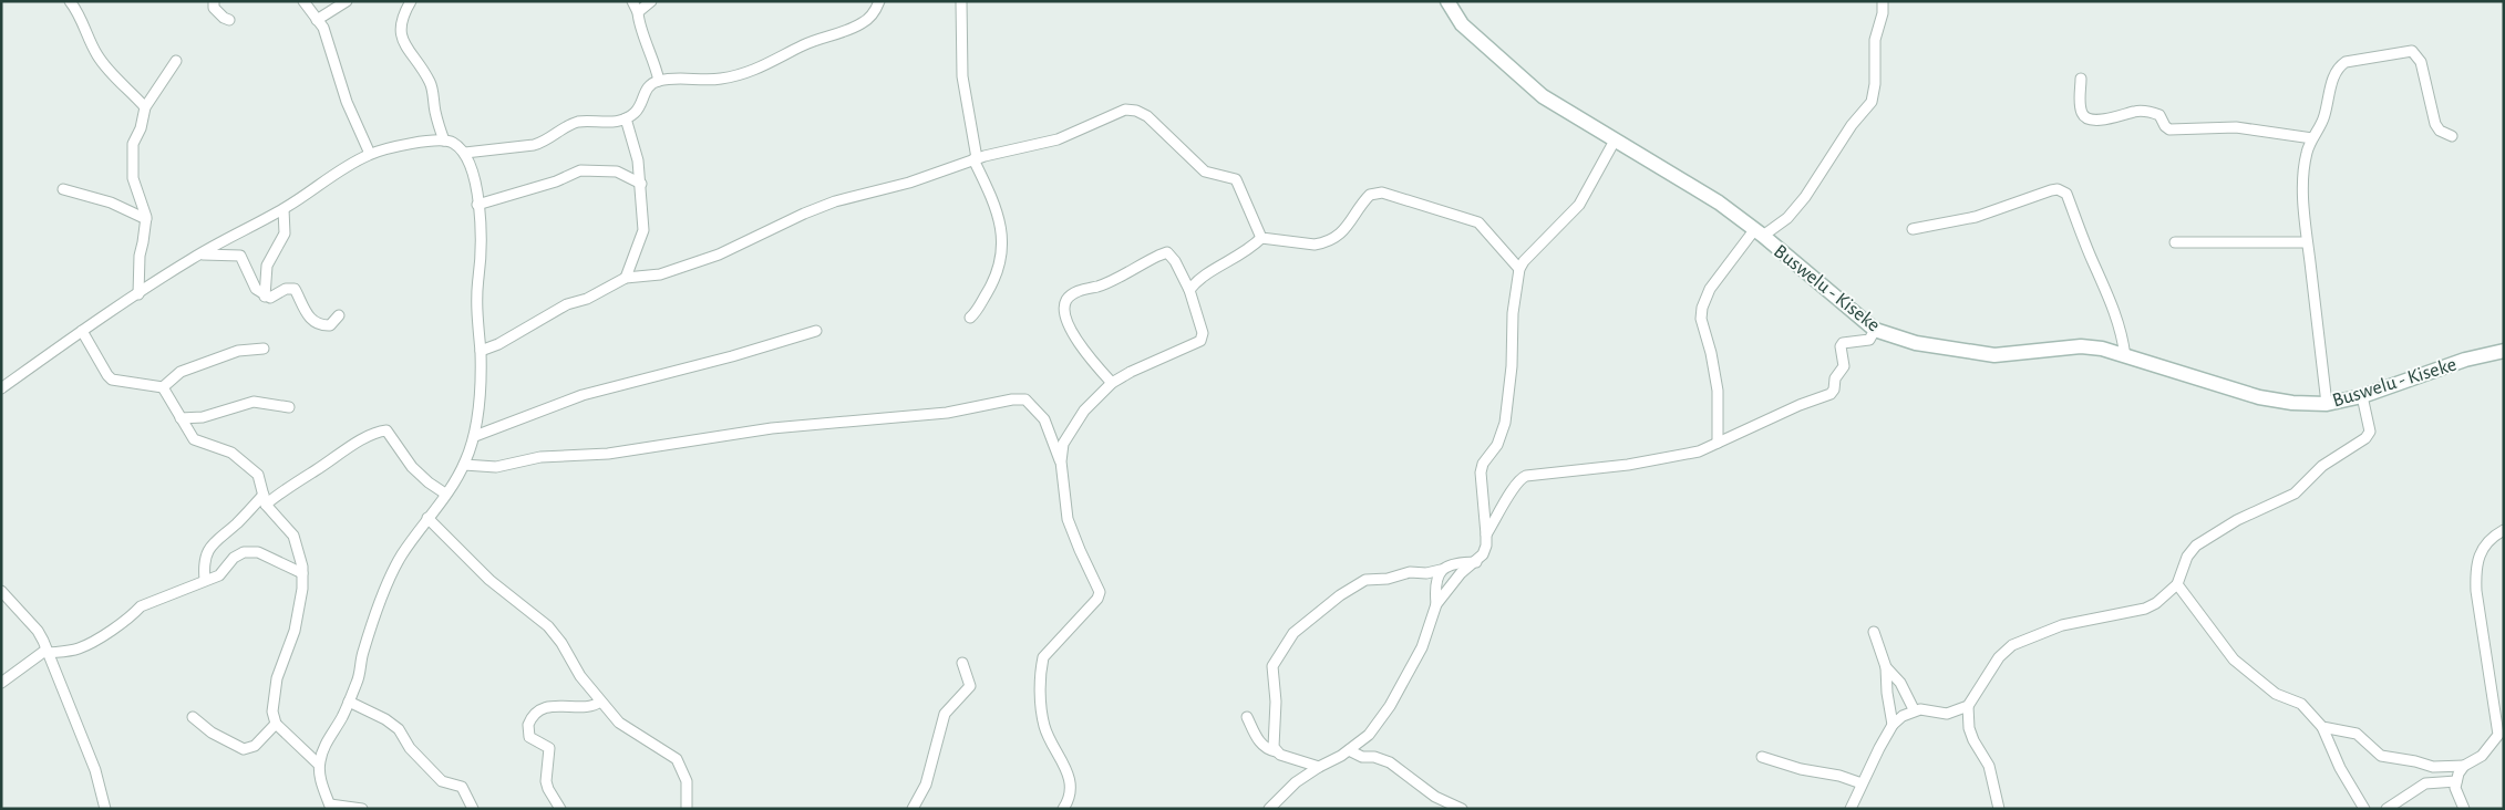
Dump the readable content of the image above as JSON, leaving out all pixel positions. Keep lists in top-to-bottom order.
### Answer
{
  "streets": {
    "main road": ["Buswelu - Kiseke"]
  }
}
